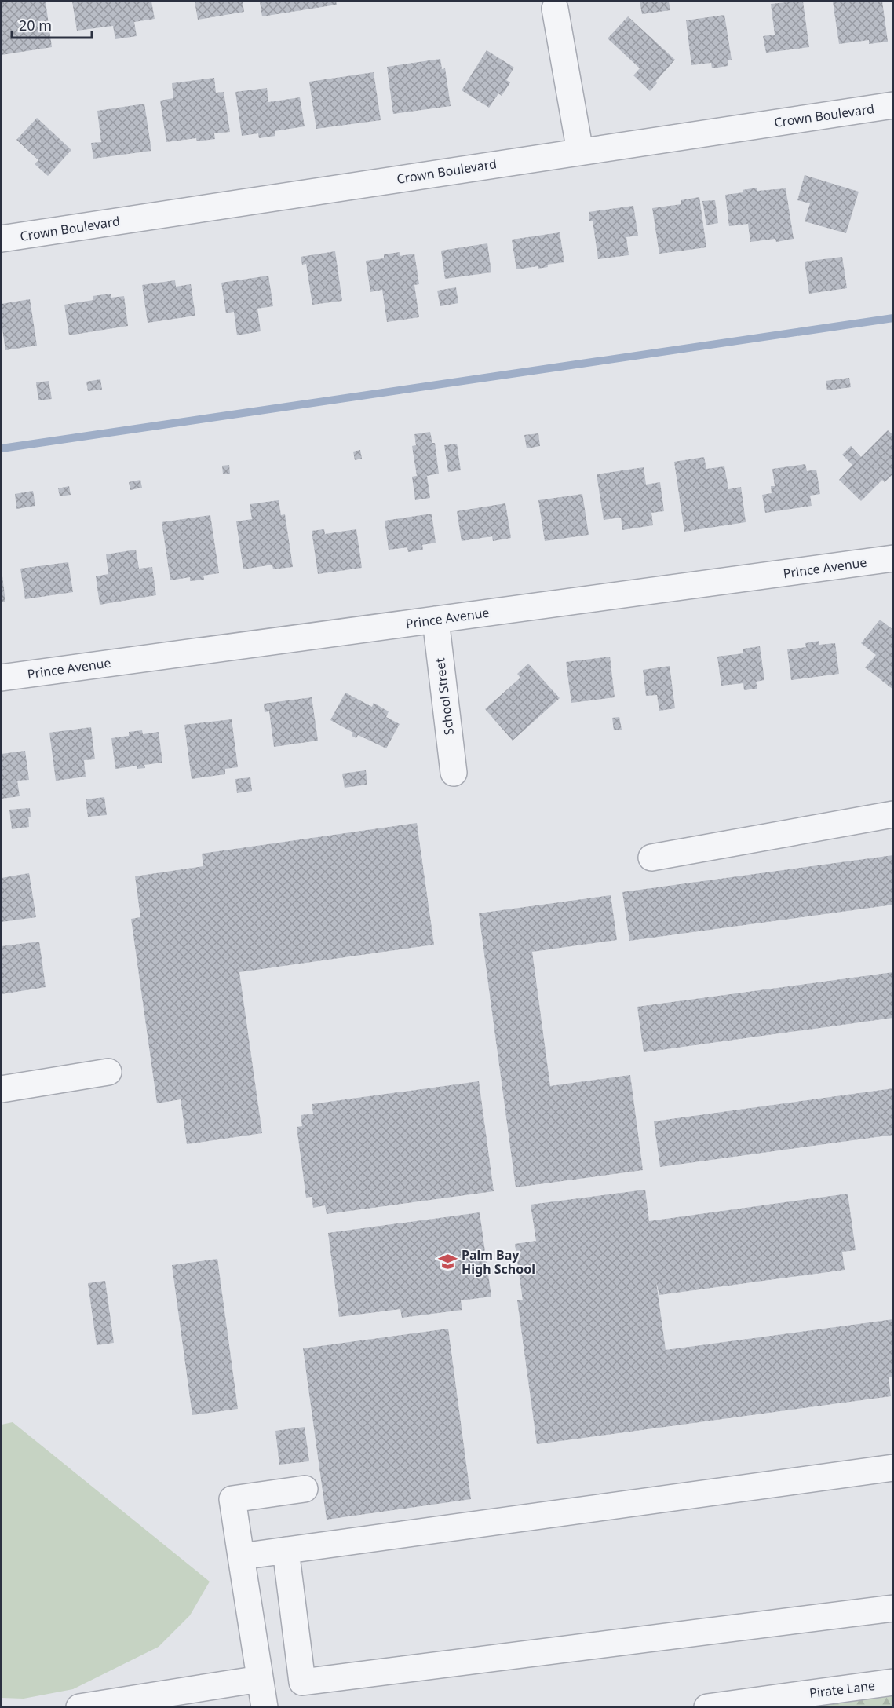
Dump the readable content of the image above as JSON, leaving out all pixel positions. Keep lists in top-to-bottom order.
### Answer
{
  "streets": {
    "street": [
      "Crown Boulevard",
      "Prince Avenue",
      "School Street",
      "Pirate Lane"
    ]
  },
  "crossings": [
    ["Prince Avenue", "School Street"]
  ],
  "places": {
    "school or university": ["Palm Bay High School"]
  },
  "scale_bar": "20 m"
}
